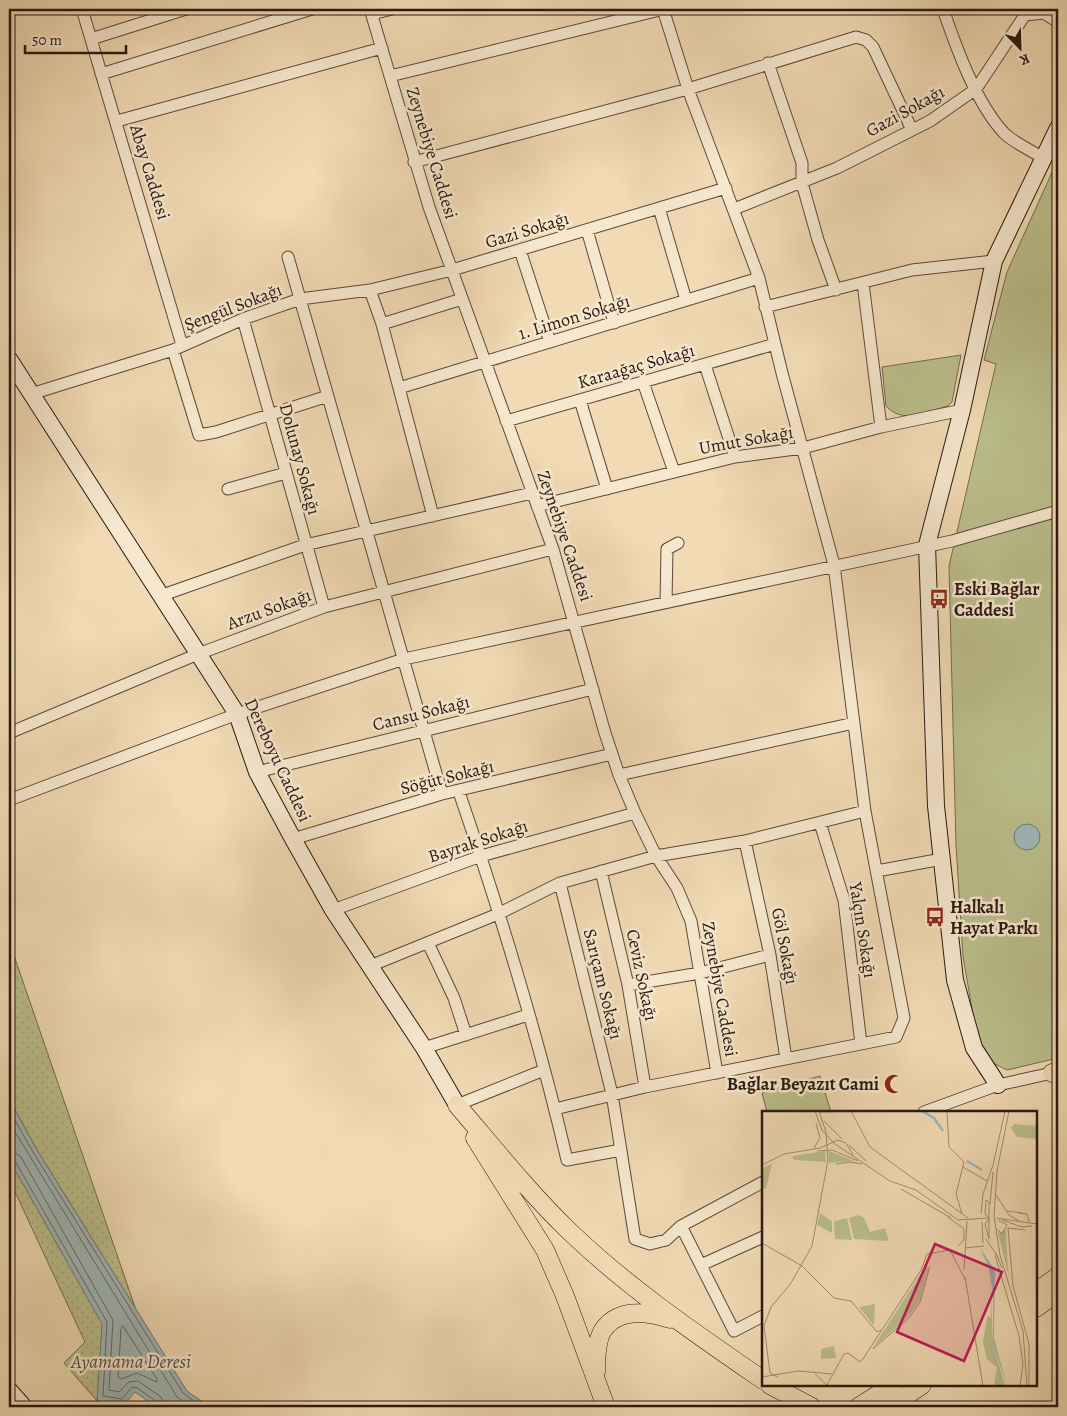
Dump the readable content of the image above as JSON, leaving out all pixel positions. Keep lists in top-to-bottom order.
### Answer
{
  "streets": {
    "main road": ["Dereboyu Caddesi"],
    "street": [
      "Gazi Sokağı",
      "Zeynebiye Caddesi",
      "Abay Caddesi",
      "Şengül Sokağı",
      "1. Limon Sokağı",
      "Karaağaç Sokağı",
      "Umut Sokağı",
      "Dolunay Sokağı",
      "Arzu Sokağı",
      "Cansu Sokağı",
      "Söğüt Sokağı",
      "Bayrak Sokağı",
      "Yalçın Sokağı",
      "Göl Sokağı",
      "Ceviz Sokağı",
      "Sarıçam Sokağı"
    ]
  },
  "crossings": [
    ["Gazi Sokağı", "Zeynebiye Caddesi"],
    ["Gazi Sokağı", "Şengül Sokağı"],
    ["Zeynebiye Caddesi", "Şengül Sokağı"],
    ["Zeynebiye Caddesi", "1. Limon Sokağı"],
    ["Zeynebiye Caddesi", "Karaağaç Sokağı"],
    ["Zeynebiye Caddesi", "Umut Sokağı"],
    ["Zeynebiye Caddesi", "Arzu Sokağı"],
    ["Zeynebiye Caddesi", "Cansu Sokağı"],
    ["Zeynebiye Caddesi", "Söğüt Sokağı"],
    ["Zeynebiye Caddesi", "Bayrak Sokağı"],
    ["Abay Caddesi", "Şengül Sokağı"],
    ["Abay Caddesi", "Dolunay Sokağı"],
    ["Şengül Sokağı", "Dolunay Sokağı"],
    ["Şengül Sokağı", "Dereboyu Caddesi"],
    ["Dolunay Sokağı", "Arzu Sokağı"],
    ["Arzu Sokağı", "Dereboyu Caddesi"],
    ["Cansu Sokağı", "Dereboyu Caddesi"],
    ["Dereboyu Caddesi", "Söğüt Sokağı"],
    ["Dereboyu Caddesi", "Bayrak Sokağı"]
  ],
  "water": ["Ayamama Deresi"],
  "places": {
    "bus stop": ["Eski Bağlar Caddesi", "Halkalı Hayat Parkı"],
    "mosque": ["Bağlar Beyazıt Cami"]
  },
  "scale_bar": "50 m",
  "north": "bottom right"
}
